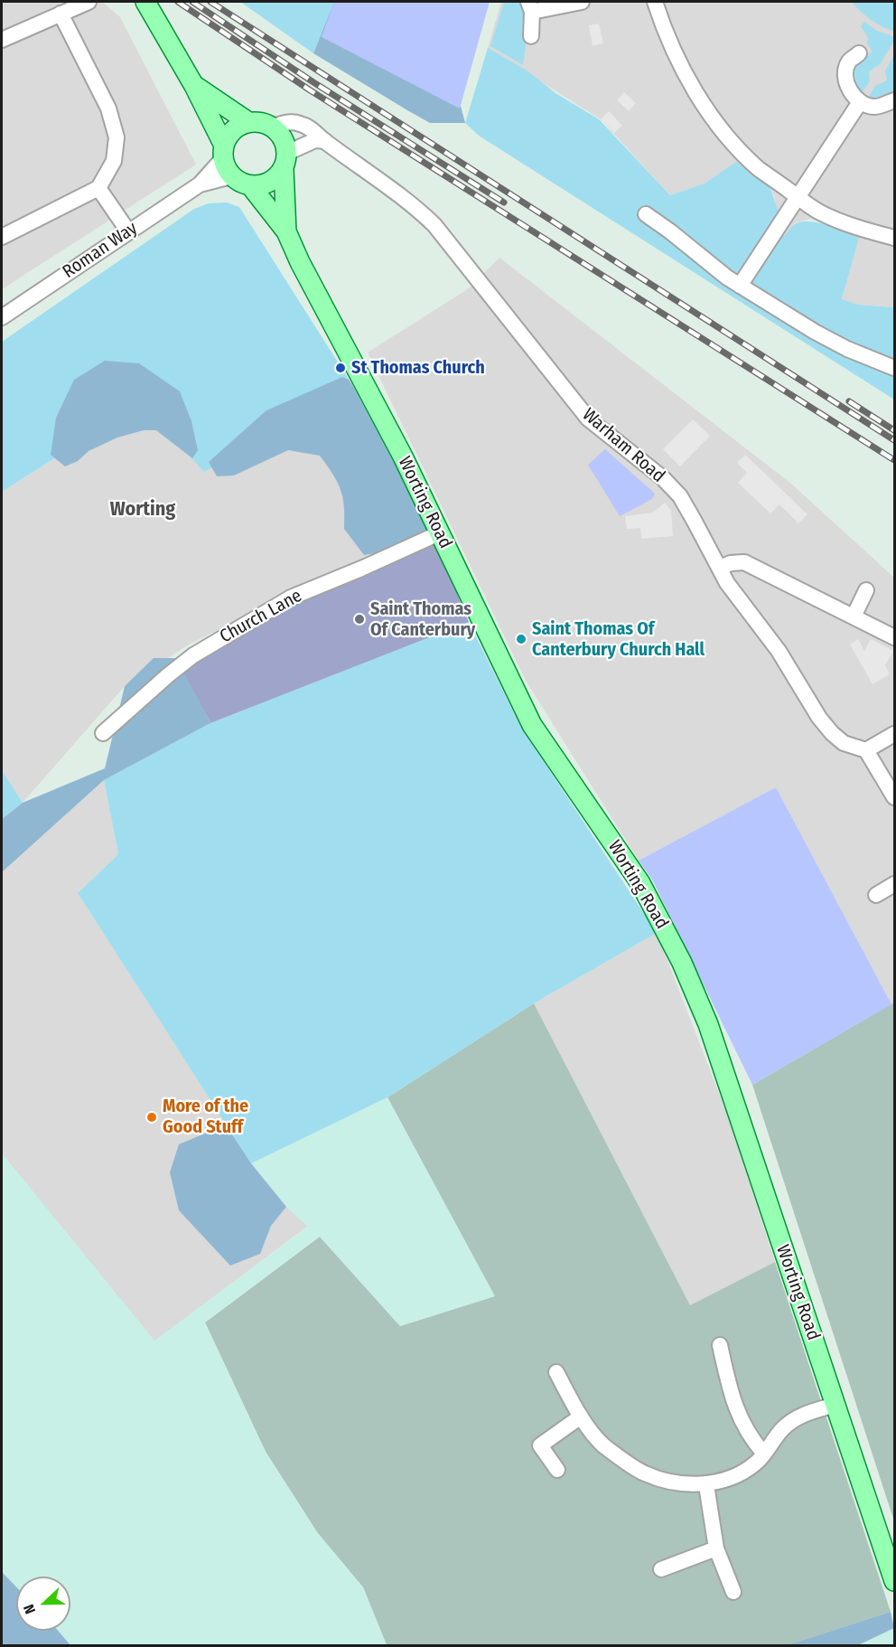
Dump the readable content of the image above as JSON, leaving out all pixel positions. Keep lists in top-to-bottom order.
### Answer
{
  "streets": {
    "main road": ["Worting Road"],
    "street": ["Roman Way", "Warham Road", "Church Lane"]
  },
  "crossings": [
    ["Roman Way", "Warham Road"],
    ["Roman Way", "Worting Road"],
    ["Warham Road", "Worting Road"],
    ["Worting Road", "Church Lane"]
  ],
  "districts": ["Worting"],
  "places": [
    "St Thomas Church",
    "Saint Thomas Of Canterbury",
    "Saint Thomas Of Canterbury Church Hall",
    "More of the Good Stuff"
  ],
  "north": "left"
}
